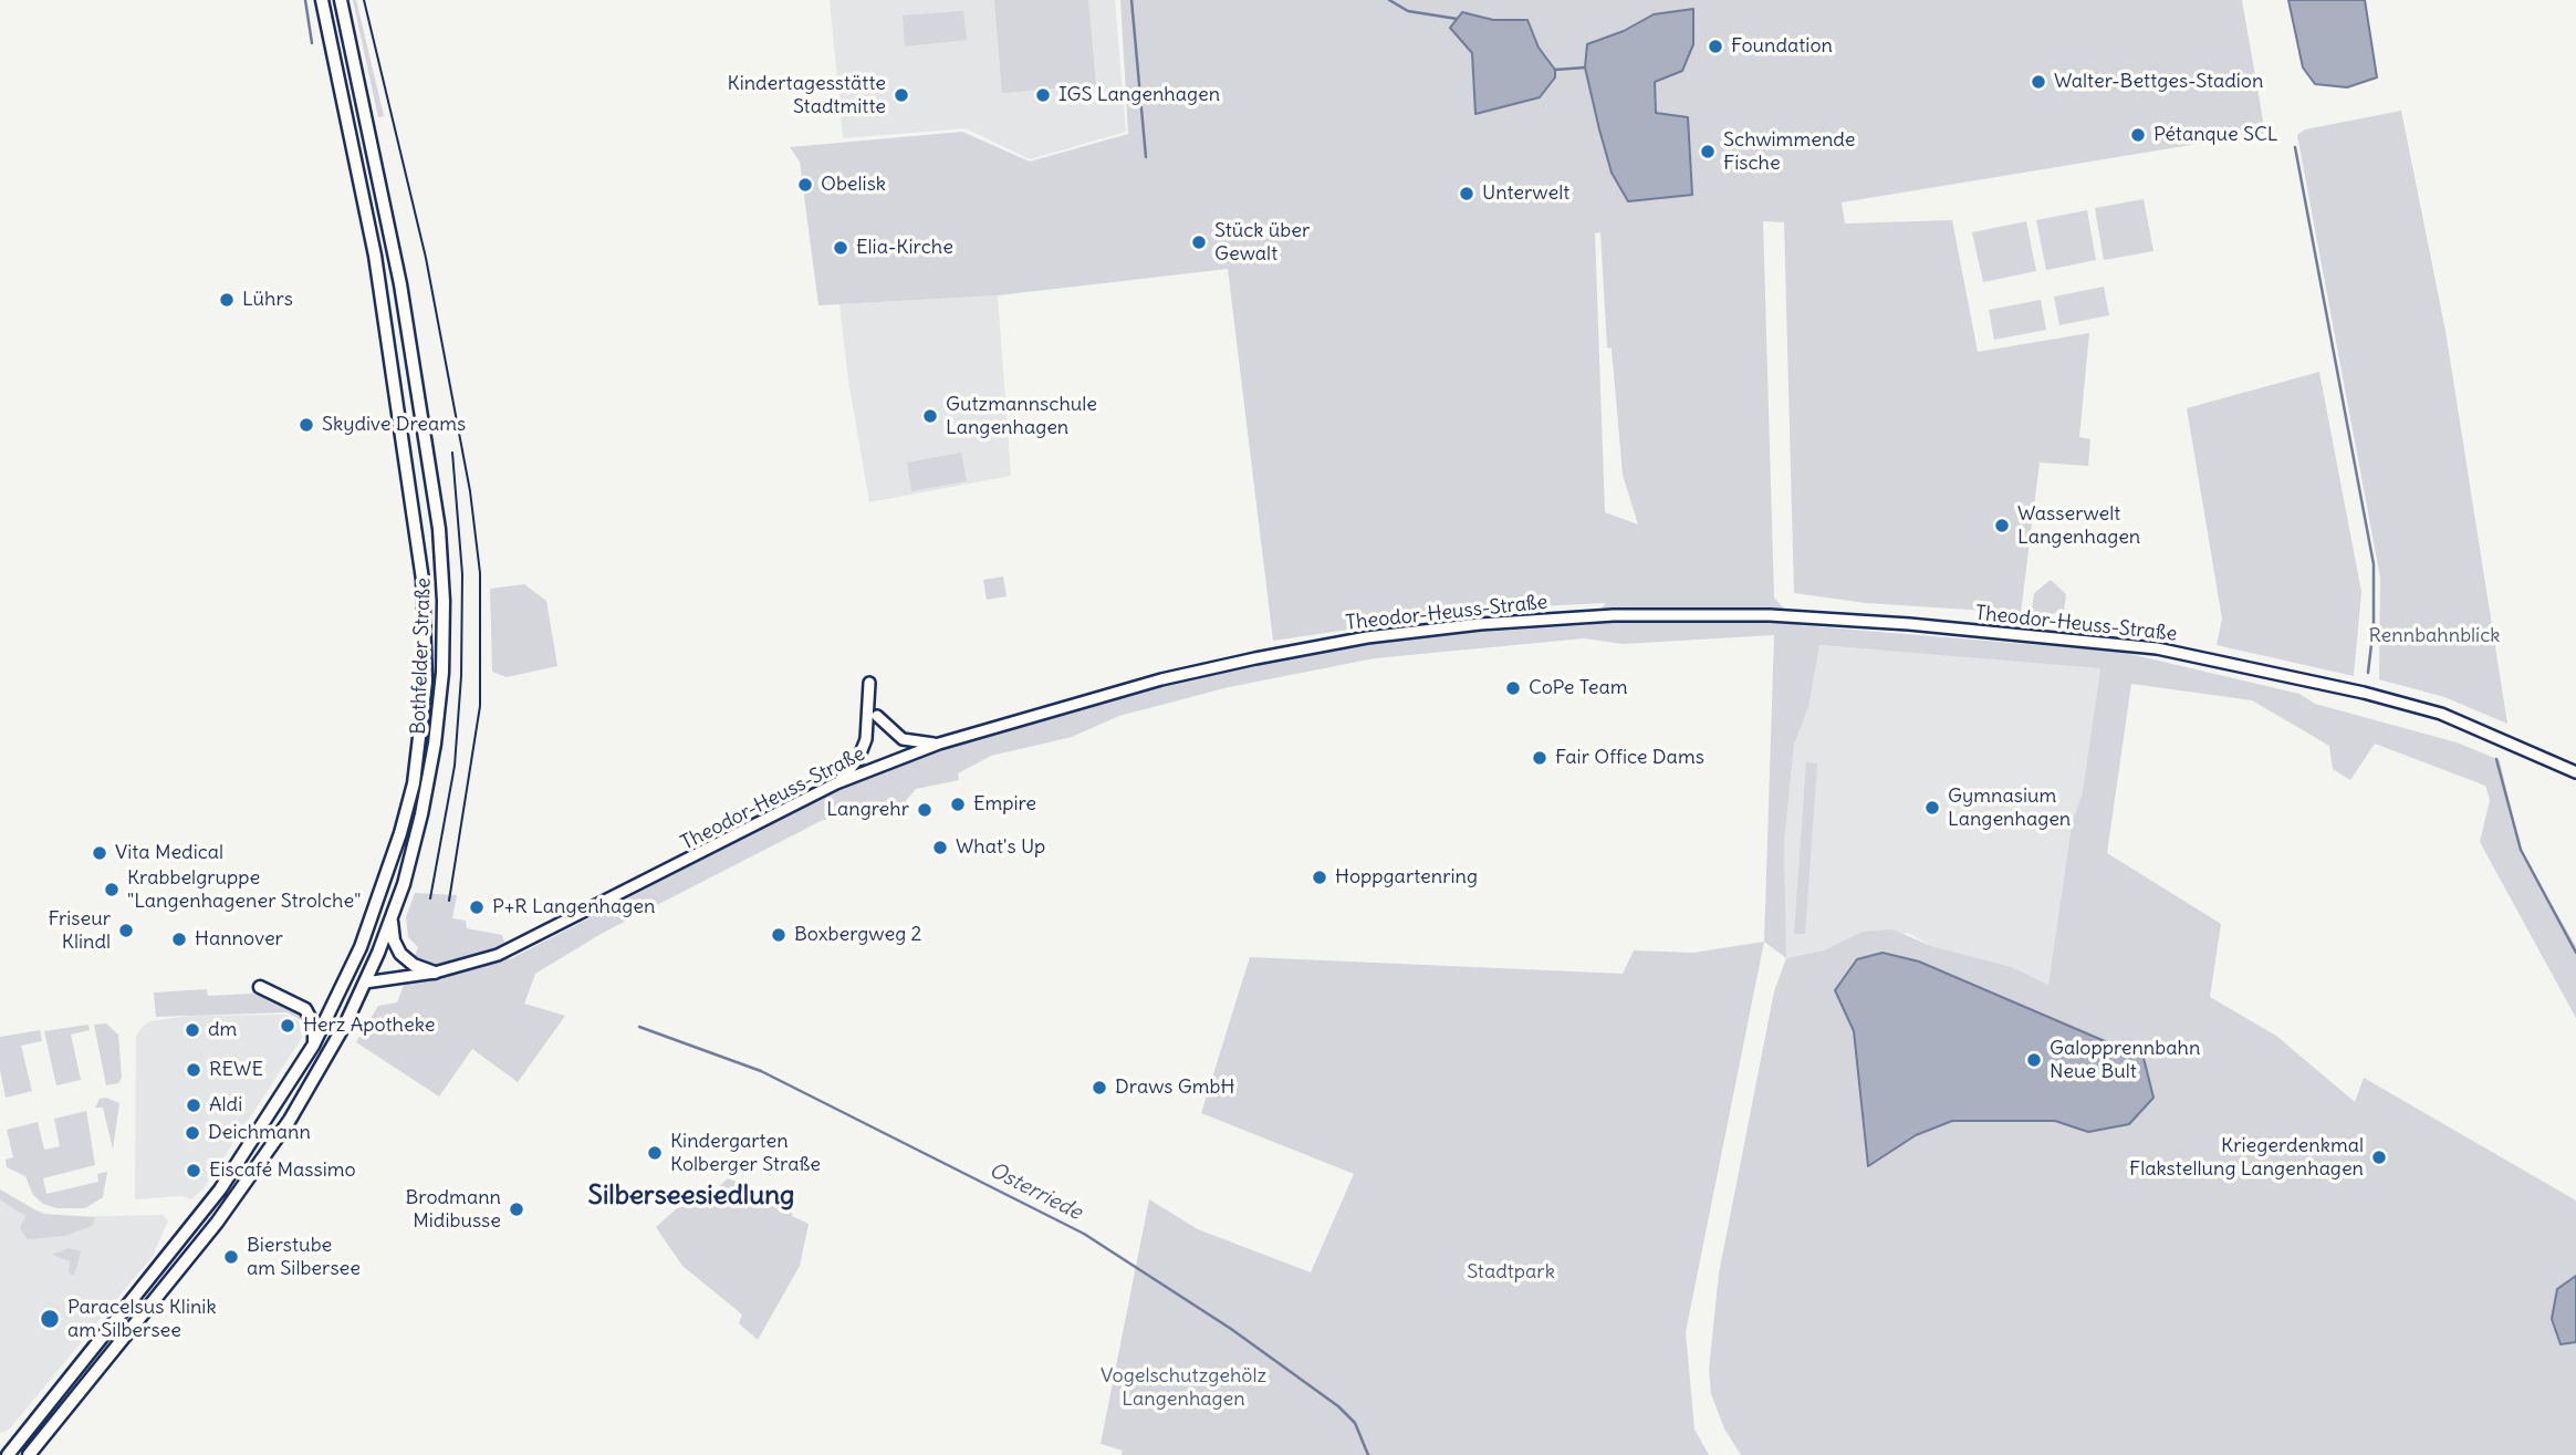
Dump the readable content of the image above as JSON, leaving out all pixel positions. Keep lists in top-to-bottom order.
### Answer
{
  "streets": {
    "main road": ["Bothfelder Straße"],
    "street": ["Theodor-Heuss-Straße"]
  },
  "crossings": [
    ["Theodor-Heuss-Straße", "Bothfelder Straße"]
  ],
  "districts": ["Silberseesiedlung"],
  "water": ["Osterriede"],
  "parks": ["Rennbahnblick", "Stadtpark", "Vogelschutzgehölz Langenhagen"],
  "places": [
    "Foundation",
    "Walter-Bettges-Stadion",
    "Kindertagesstätte Stadtmitte",
    "IGS Langenhagen",
    "Pétanque SCL",
    "Schwimmende Fische",
    "Obelisk",
    "Unterwelt",
    "Stück über Gewalt",
    "Elia-Kirche",
    "Lührs",
    "Gutzmannschule Langenhagen",
    "Skydive Dreams",
    "Wasserwelt Langenhagen",
    "CoPe Team",
    "Fair Office Dams",
    "Empire",
    "Gymnasium Langenhagen",
    "Langrehr",
    "What's Up",
    "Vita Medical",
    "Hoppgartenring",
    "Krabbelgruppe \"Langenhagener Strolche\"",
    "P+R Langenhagen",
    "Friseur Klindl",
    "Boxbergweg 2",
    "Hannover",
    "Herz Apotheke",
    "dm",
    "Galopprennbahn Neue Bult",
    "REWE",
    "Draws GmbH",
    "Aldi",
    "Deichmann",
    "Kindergarten Kolberger Straße",
    "Kriegerdenkmal Flakstellung Langenhagen",
    "Eiscafé Massimo",
    "Brodmann Midibusse",
    "Bierstube am Silbersee",
    "Paracelsus Klinik am Silbersee"
  ]
}
